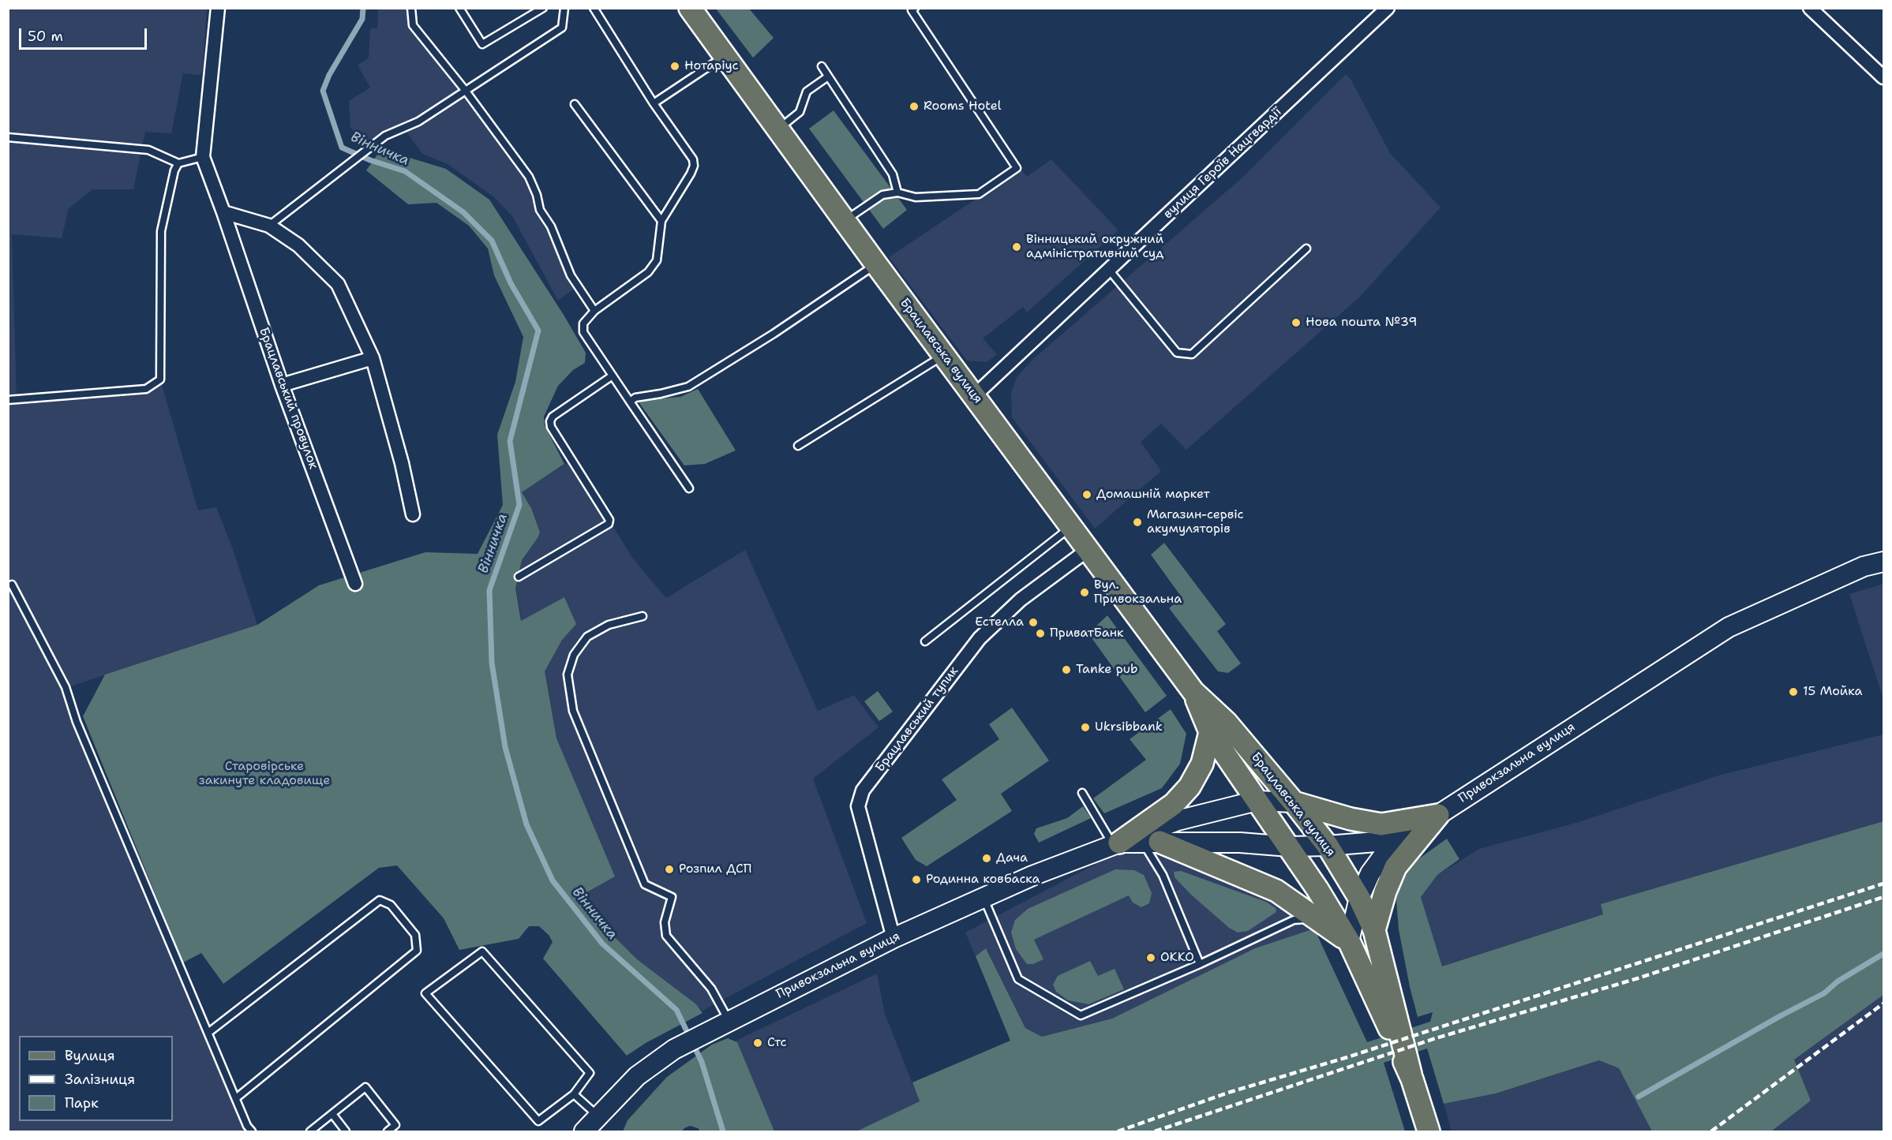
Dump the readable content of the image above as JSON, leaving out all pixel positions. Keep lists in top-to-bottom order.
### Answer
{
  "streets": {
    "main road": ["Брацлавська вулиця"],
    "street": [
      "вулиця Героїв Нацгвардії",
      "Брацлавський провулок",
      "Брацлавський тупик",
      "Привокзальна вулиця"
    ]
  },
  "crossings": [
    ["вулиця Героїв Нацгвардії", "Брацлавська вулиця"],
    ["Брацлавська вулиця", "Брацлавський тупик"],
    ["Брацлавська вулиця", "Привокзальна вулиця"],
    ["Брацлавський тупик", "Привокзальна вулиця"]
  ],
  "water": ["Вінничка"],
  "parks": ["Старовірське закинуте кладовище"],
  "places": [
    "Нотаріус",
    "Rooms Hotel",
    "Вінницький окружний адміністративний суд",
    "Нова пошта №39",
    "Домашній маркет",
    "Магазин-сервіс акумуляторів",
    "Вул. Привокзальна",
    "Естелла",
    "ПриватБанк",
    "Tanke pub",
    "15 Мойка",
    "Ukrsibbank",
    "Дача",
    "Розпил ДСП",
    "Родинна ковбаска",
    "ОККО",
    "Стс"
  ],
  "legend": ["Вулиця", "Залізниця", "Парк"],
  "scale_bar": "50 m"
}
